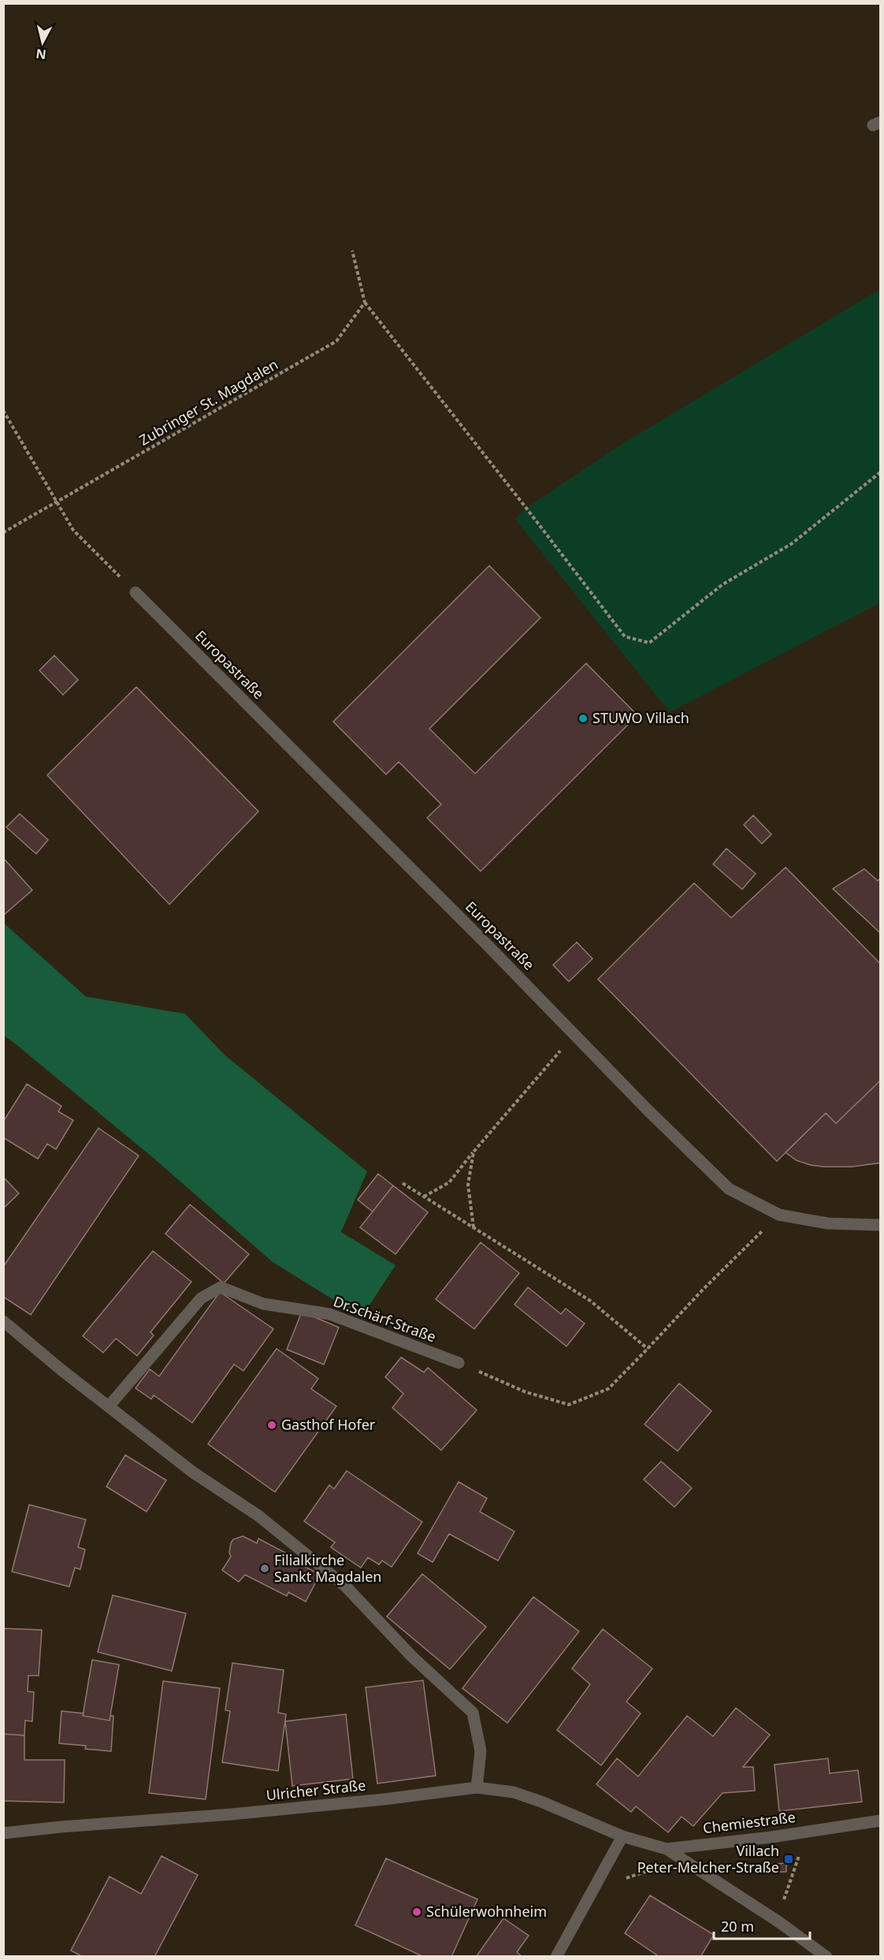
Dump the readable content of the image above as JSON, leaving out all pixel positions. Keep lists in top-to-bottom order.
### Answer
{
  "streets": {
    "street": [
      "Europastraße",
      "Dr.Schärf-Straße",
      "Ulricher Straße",
      "Chemiestraße"
    ],
    "path": ["Zubringer St. Magdalen"]
  },
  "crossings": [
    ["Ulricher Straße", "Chemiestraße"]
  ],
  "places": {
    "other": [
      "STUWO Villach",
      "Gasthof Hofer",
      "Filialkirche Sankt Magdalen",
      "Schülerwohnheim"
    ],
    "transit": ["Villach Peter-Melcher-Straße"]
  },
  "scale_bar": "20 m",
  "north": "bottom"
}
